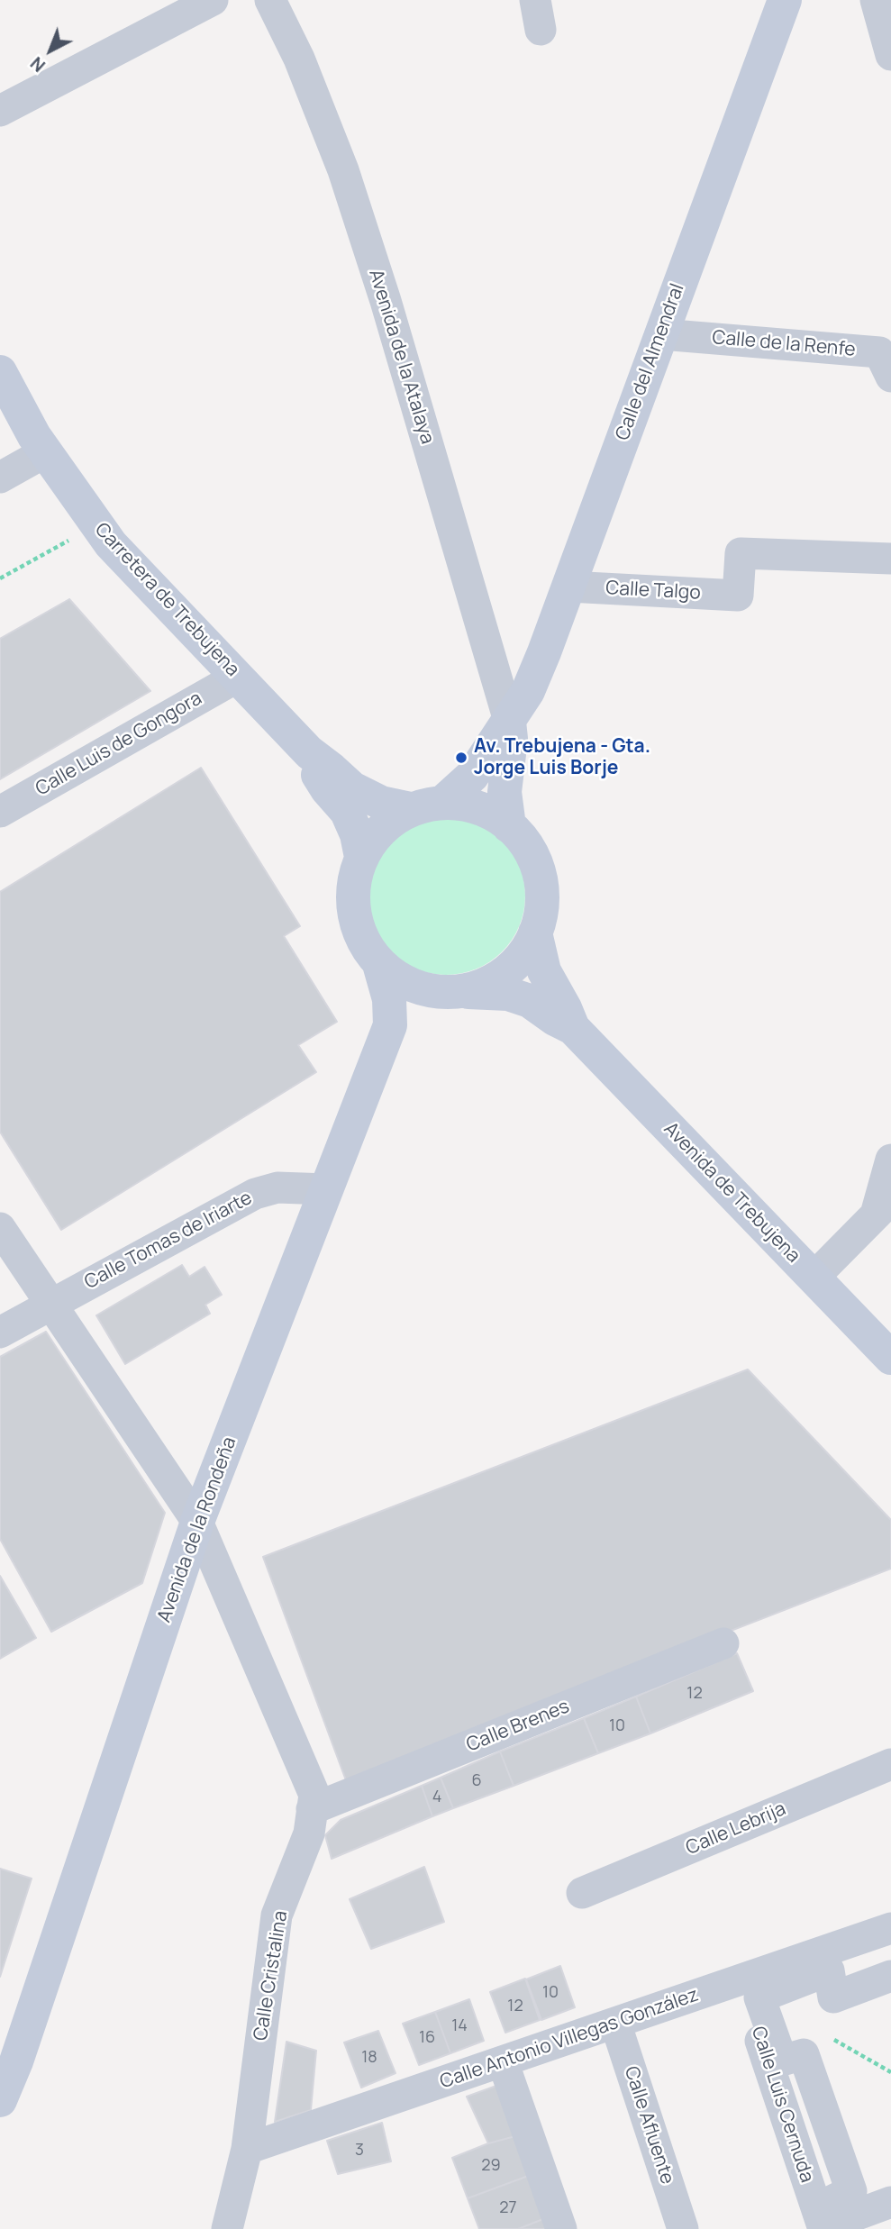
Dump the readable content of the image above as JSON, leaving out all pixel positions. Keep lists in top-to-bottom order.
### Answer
{
  "streets": {
    "street": [
      "Calle de la Renfe",
      "Avenida de la Atalaya",
      "Calle del Almendral",
      "Calle Talgo",
      "Carretera de Trebujena",
      "Calle Luis de Gongora",
      "Avenida de Trebujena",
      "Calle Tomas de Iriarte",
      "Avenida de la Rondeña",
      "Calle Brenes",
      "Calle Lebrija",
      "Calle Cristalina",
      "Calle Antonio Villegas González",
      "Calle Luis Cernuda",
      "Calle Afluente"
    ]
  },
  "crossings": [
    ["Calle de la Renfe", "Calle del Almendral"],
    ["Avenida de la Atalaya", "Calle del Almendral"],
    ["Calle del Almendral", "Calle Talgo"],
    ["Calle del Almendral", "Carretera de Trebujena"],
    ["Calle del Almendral", "Avenida de Trebujena"],
    ["Calle del Almendral", "Avenida de la Rondeña"],
    ["Carretera de Trebujena", "Calle Luis de Gongora"],
    ["Carretera de Trebujena", "Avenida de Trebujena"],
    ["Carretera de Trebujena", "Avenida de la Rondeña"],
    ["Avenida de Trebujena", "Avenida de la Rondeña"],
    ["Calle Tomas de Iriarte", "Avenida de la Rondeña"],
    ["Calle Tomas de Iriarte", "Calle Cristalina"],
    ["Avenida de la Rondeña", "Calle Cristalina"],
    ["Calle Brenes", "Calle Cristalina"],
    ["Calle Cristalina", "Calle Antonio Villegas González"],
    ["Calle Antonio Villegas González", "Calle Luis Cernuda"],
    ["Calle Antonio Villegas González", "Calle Afluente"]
  ],
  "places": ["Av. Trebujena - Gta. Jorge Luis Borje"],
  "house_numbers": [
    "12",
    "10",
    "6",
    "4",
    "10",
    "12",
    "14",
    "16",
    "18",
    "3",
    "29",
    "27"
  ],
  "north": "bottom left"
}
